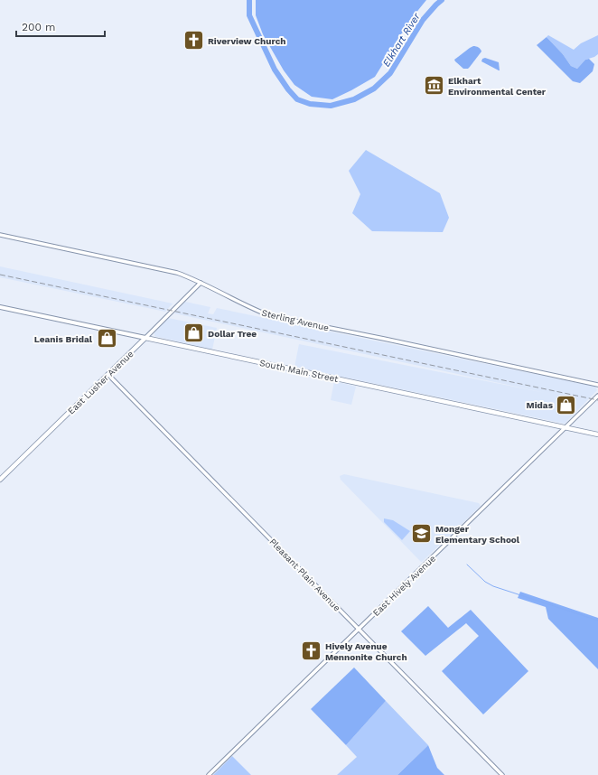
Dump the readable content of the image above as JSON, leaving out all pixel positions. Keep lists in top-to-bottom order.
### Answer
{
  "streets": {
    "main road": ["South Main Street", "East Lusher Avenue"],
    "street": ["Sterling Avenue", "Pleasant Plain Avenue", "East Hively Avenue"]
  },
  "crossings": [
    ["Sterling Avenue", "East Lusher Avenue"],
    ["South Main Street", "East Lusher Avenue"],
    ["South Main Street", "East Hively Avenue"],
    ["East Lusher Avenue", "Pleasant Plain Avenue"],
    ["Pleasant Plain Avenue", "East Hively Avenue"]
  ],
  "water": ["Elkhart River"],
  "places": {
    "church": ["Riverview Church", "Hively Avenue Mennonite Church"],
    "museum": ["Elkhart Environmental Center"],
    "shop": ["Dollar Tree", "Leanis Bridal", "Midas"],
    "school or university": ["Monger Elementary School"]
  },
  "scale_bar": "200 m"
}
